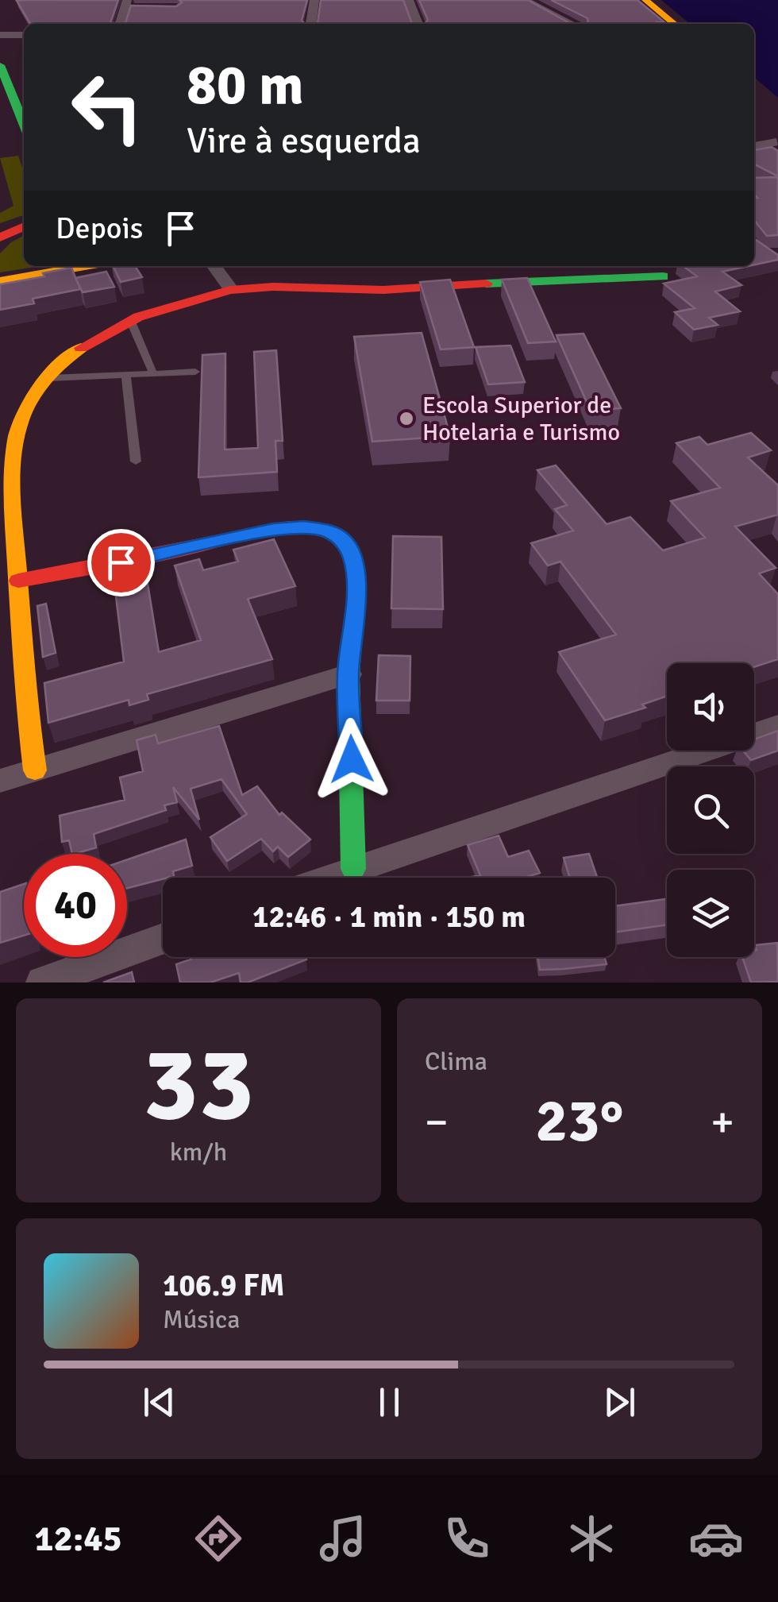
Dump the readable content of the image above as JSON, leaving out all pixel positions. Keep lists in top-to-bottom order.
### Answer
{
  "places": ["Escola Superior de Hotelaria e Turismo"],
  "page": {
    "turn": ["80 m", "Vire à esquerda"],
    "then": "Depois",
    "limit": "40",
    "trip": "12:46 · 1 min · 150 m",
    "tile": [
      ["33", "km/h"],
      "Clima"
    ],
    "heat": ["−", "23°", "+"],
    "song": ["106.9 FM", "Música"],
    "tabs": "12:45"
  }
}
